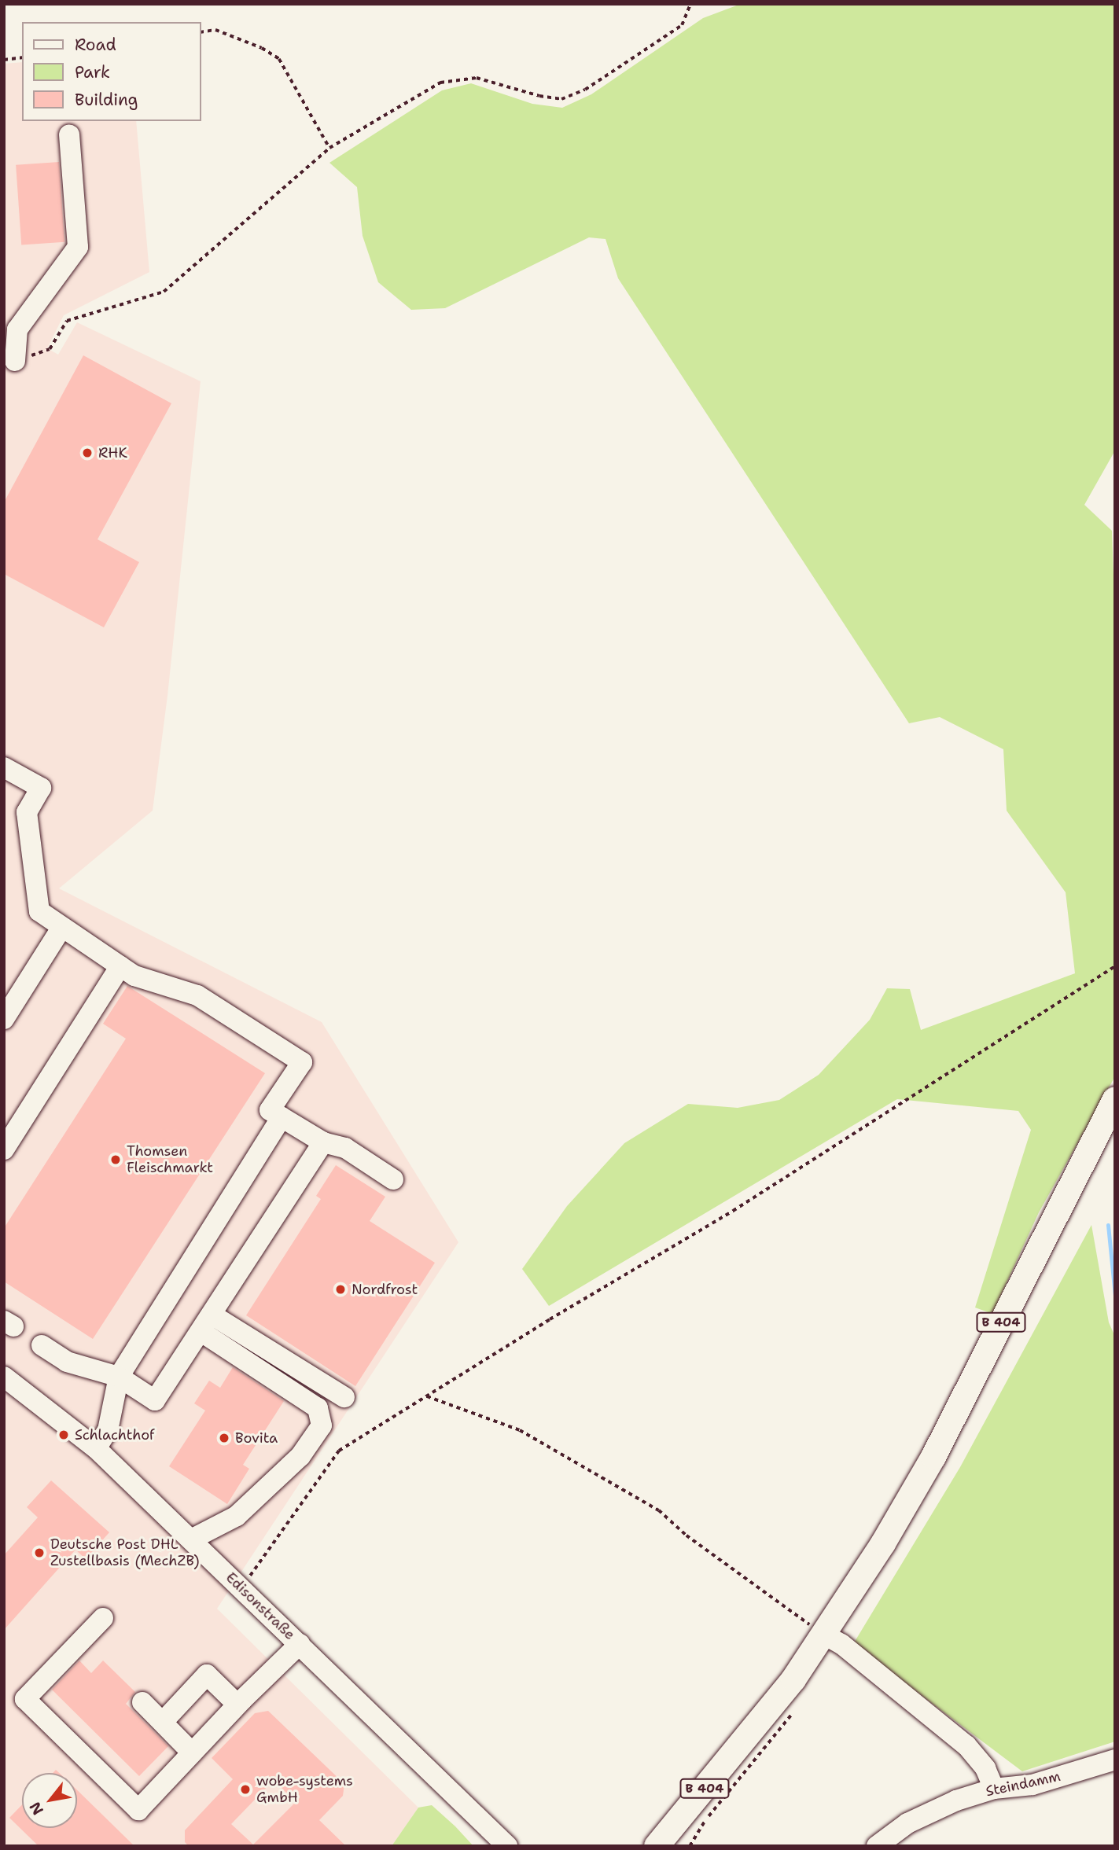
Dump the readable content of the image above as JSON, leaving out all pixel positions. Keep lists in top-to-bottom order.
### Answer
{
  "streets": {
    "main road": ["B 404"],
    "street": ["Edisonstraße", "Steindamm"]
  },
  "places": [
    "RHK",
    "Thomsen Fleischmarkt",
    "Nordfrost",
    "Schlachthof",
    "Bovita",
    "Deutsche Post DHL Zustellbasis (MechZB)",
    "wobe-systems GmbH"
  ],
  "legend": ["Road", "Park", "Building"],
  "north": "bottom left"
}
